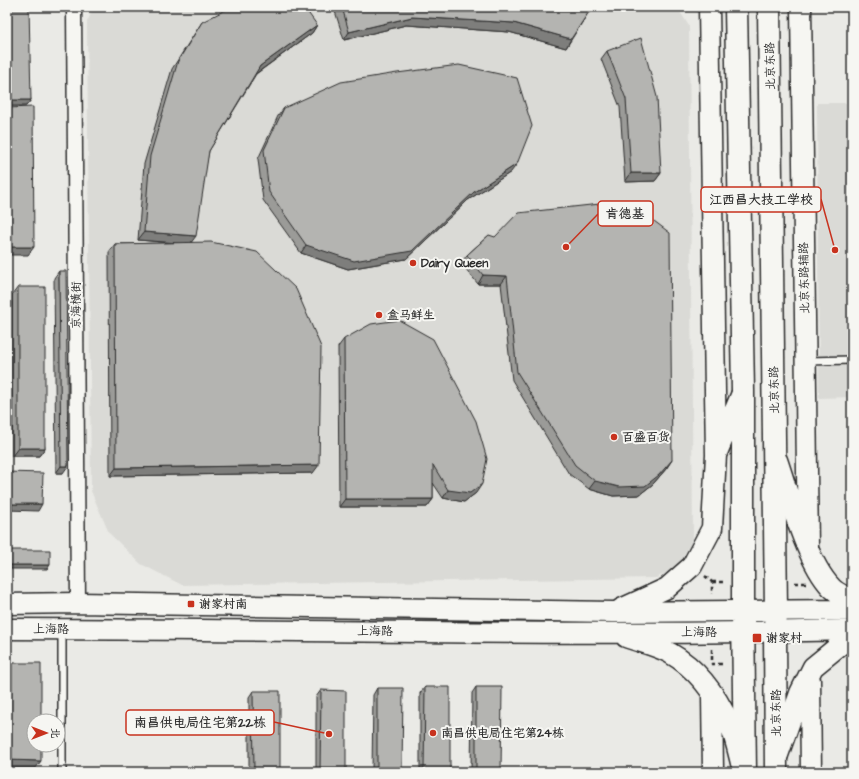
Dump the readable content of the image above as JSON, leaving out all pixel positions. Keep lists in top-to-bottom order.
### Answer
{
  "streets": {
    "main road": ["北京东路", "北京东路辅路", "上海路"],
    "street": ["京海横街"]
  },
  "crossings": [
    ["京海横街", "上海路"]
  ],
  "places": {
    "other": [
      "肯德基",
      "江西昌大技工学校",
      "Dairy Queen",
      "盒马鲜生",
      "百盛百货",
      "南昌供电局住宅第24栋",
      "南昌供电局住宅第22栋"
    ],
    "transit": ["谢家村南", "谢家村"]
  },
  "north": "right"
}
